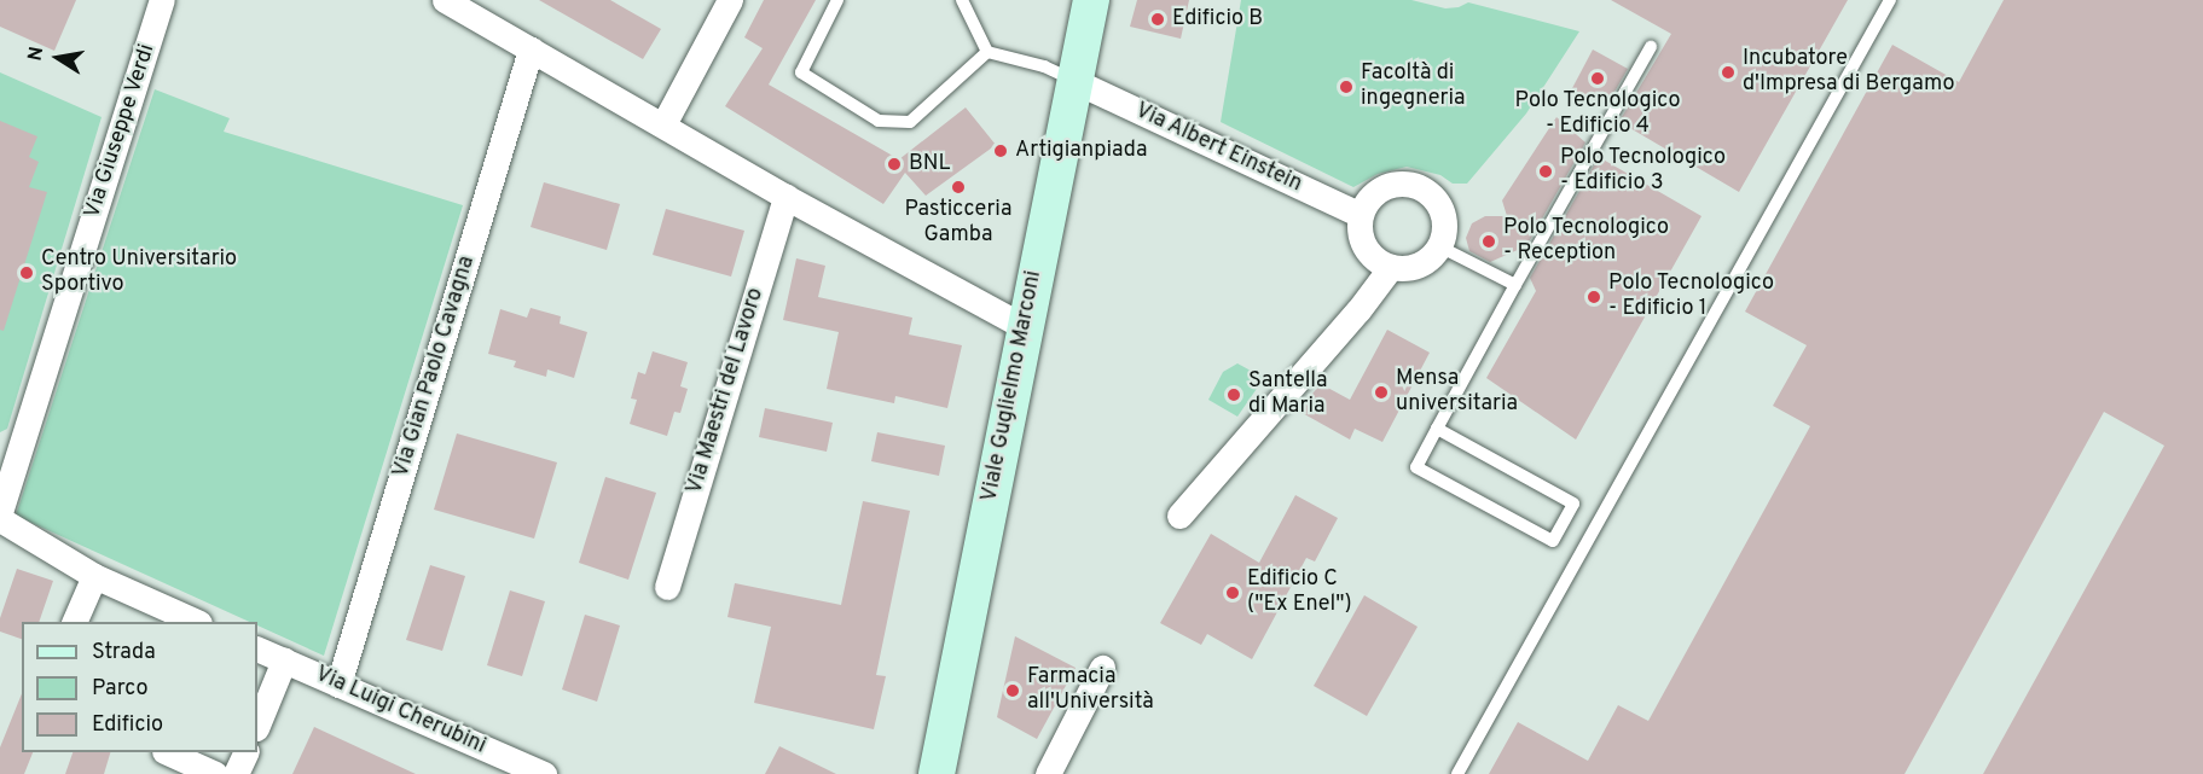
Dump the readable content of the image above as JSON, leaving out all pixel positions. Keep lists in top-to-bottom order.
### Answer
{
  "streets": {
    "street": [
      "Via Giuseppe Verdi",
      "Via Albert Einstein",
      "Via Gian Paolo Cavagna",
      "Viale Guglielmo Marconi",
      "Via Maestri del Lavoro",
      "Via Luigi Cherubini"
    ]
  },
  "crossings": [
    ["Via Albert Einstein", "Viale Guglielmo Marconi"],
    ["Via Gian Paolo Cavagna", "Via Luigi Cherubini"]
  ],
  "places": [
    "Edificio B",
    "Incubatore d'Impresa di Bergamo",
    "Polo Tecnologico - Edificio 4",
    "Facoltà di ingegneria",
    "Artigianpiada",
    "BNL",
    "Polo Tecnologico - Edificio 3",
    "Pasticceria Gamba",
    "Polo Tecnologico - Reception",
    "Centro Universitario Sportivo",
    "Polo Tecnologico - Edificio 1",
    "Mensa universitaria",
    "Santella di Maria",
    "Edificio C (\"Ex Enel\")",
    "Farmacia all'Università"
  ],
  "legend": ["Strada", "Parco", "Edificio"],
  "north": "left"
}
